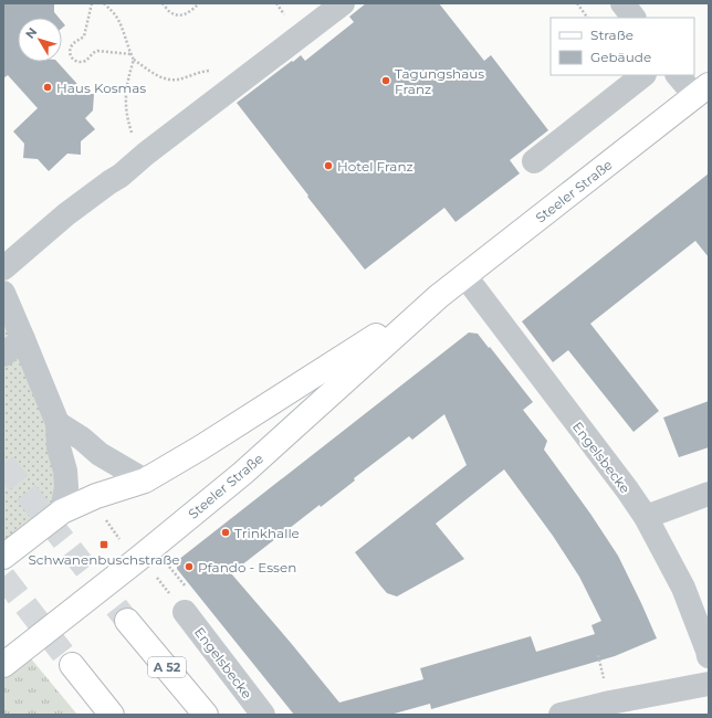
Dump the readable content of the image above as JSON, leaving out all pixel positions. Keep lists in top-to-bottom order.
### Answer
{
  "streets": {
    "main road": ["Steeler Straße", "A 52"],
    "street": ["Engelsbecke"]
  },
  "crossings": [
    ["Steeler Straße", "Engelsbecke"]
  ],
  "places": {
    "other": [
      "Tagungshaus Franz",
      "Haus Kosmas",
      "Hotel Franz",
      "Trinkhalle",
      "Pfando - Essen"
    ],
    "transit": ["Schwanenbuschstraße"]
  },
  "legend": ["Straße", "Gebäude"],
  "north": "top left"
}
